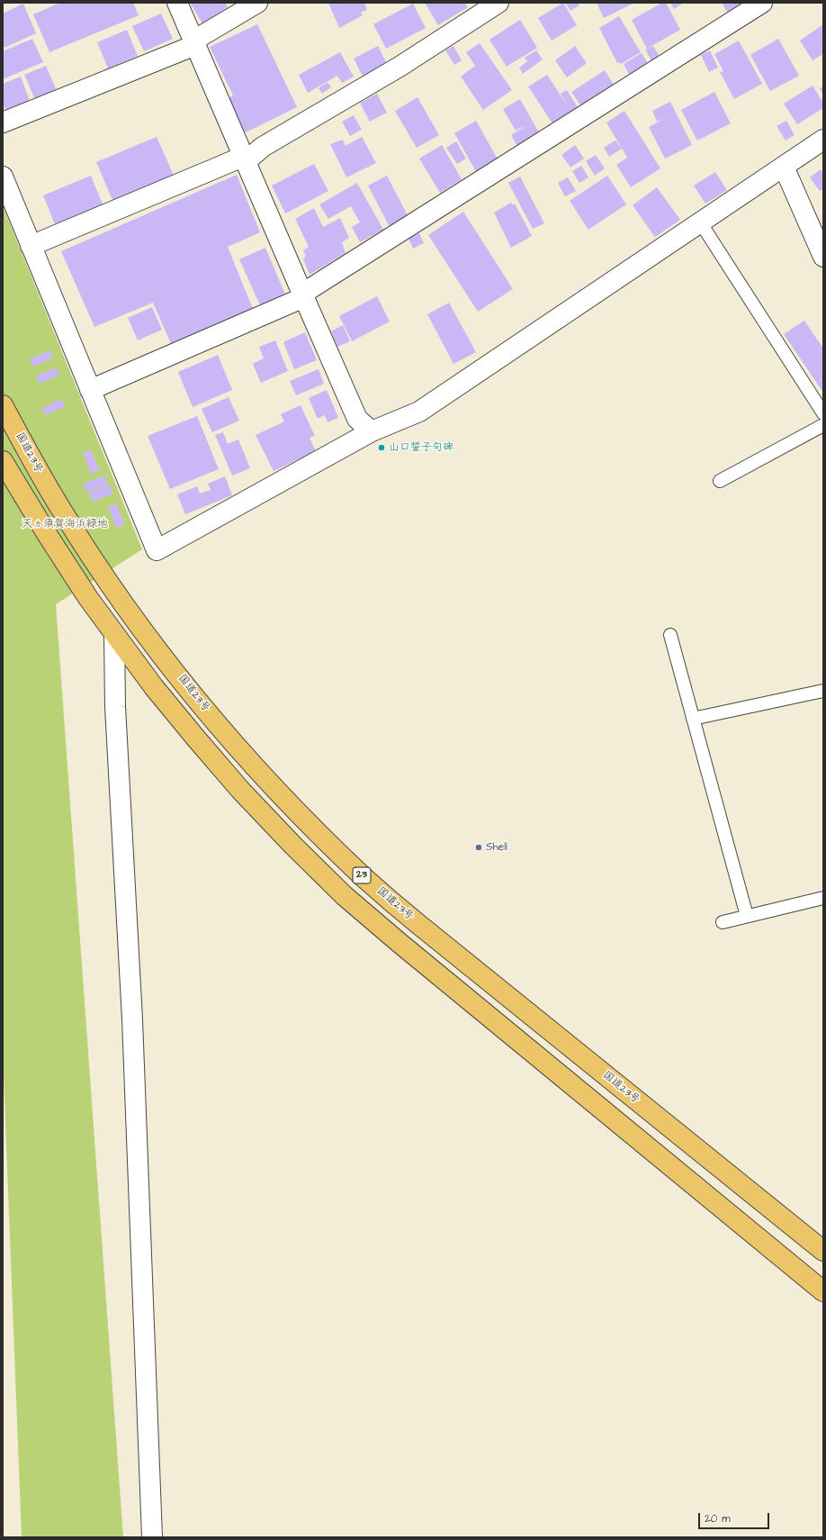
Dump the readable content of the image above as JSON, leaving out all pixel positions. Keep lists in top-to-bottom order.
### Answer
{
  "streets": {
    "highway": ["国道23号", "23"]
  },
  "parks": ["天ヵ須賀海浜緑地"],
  "places": ["山口誓子句碑", "Shell"],
  "scale_bar": "20 m"
}
